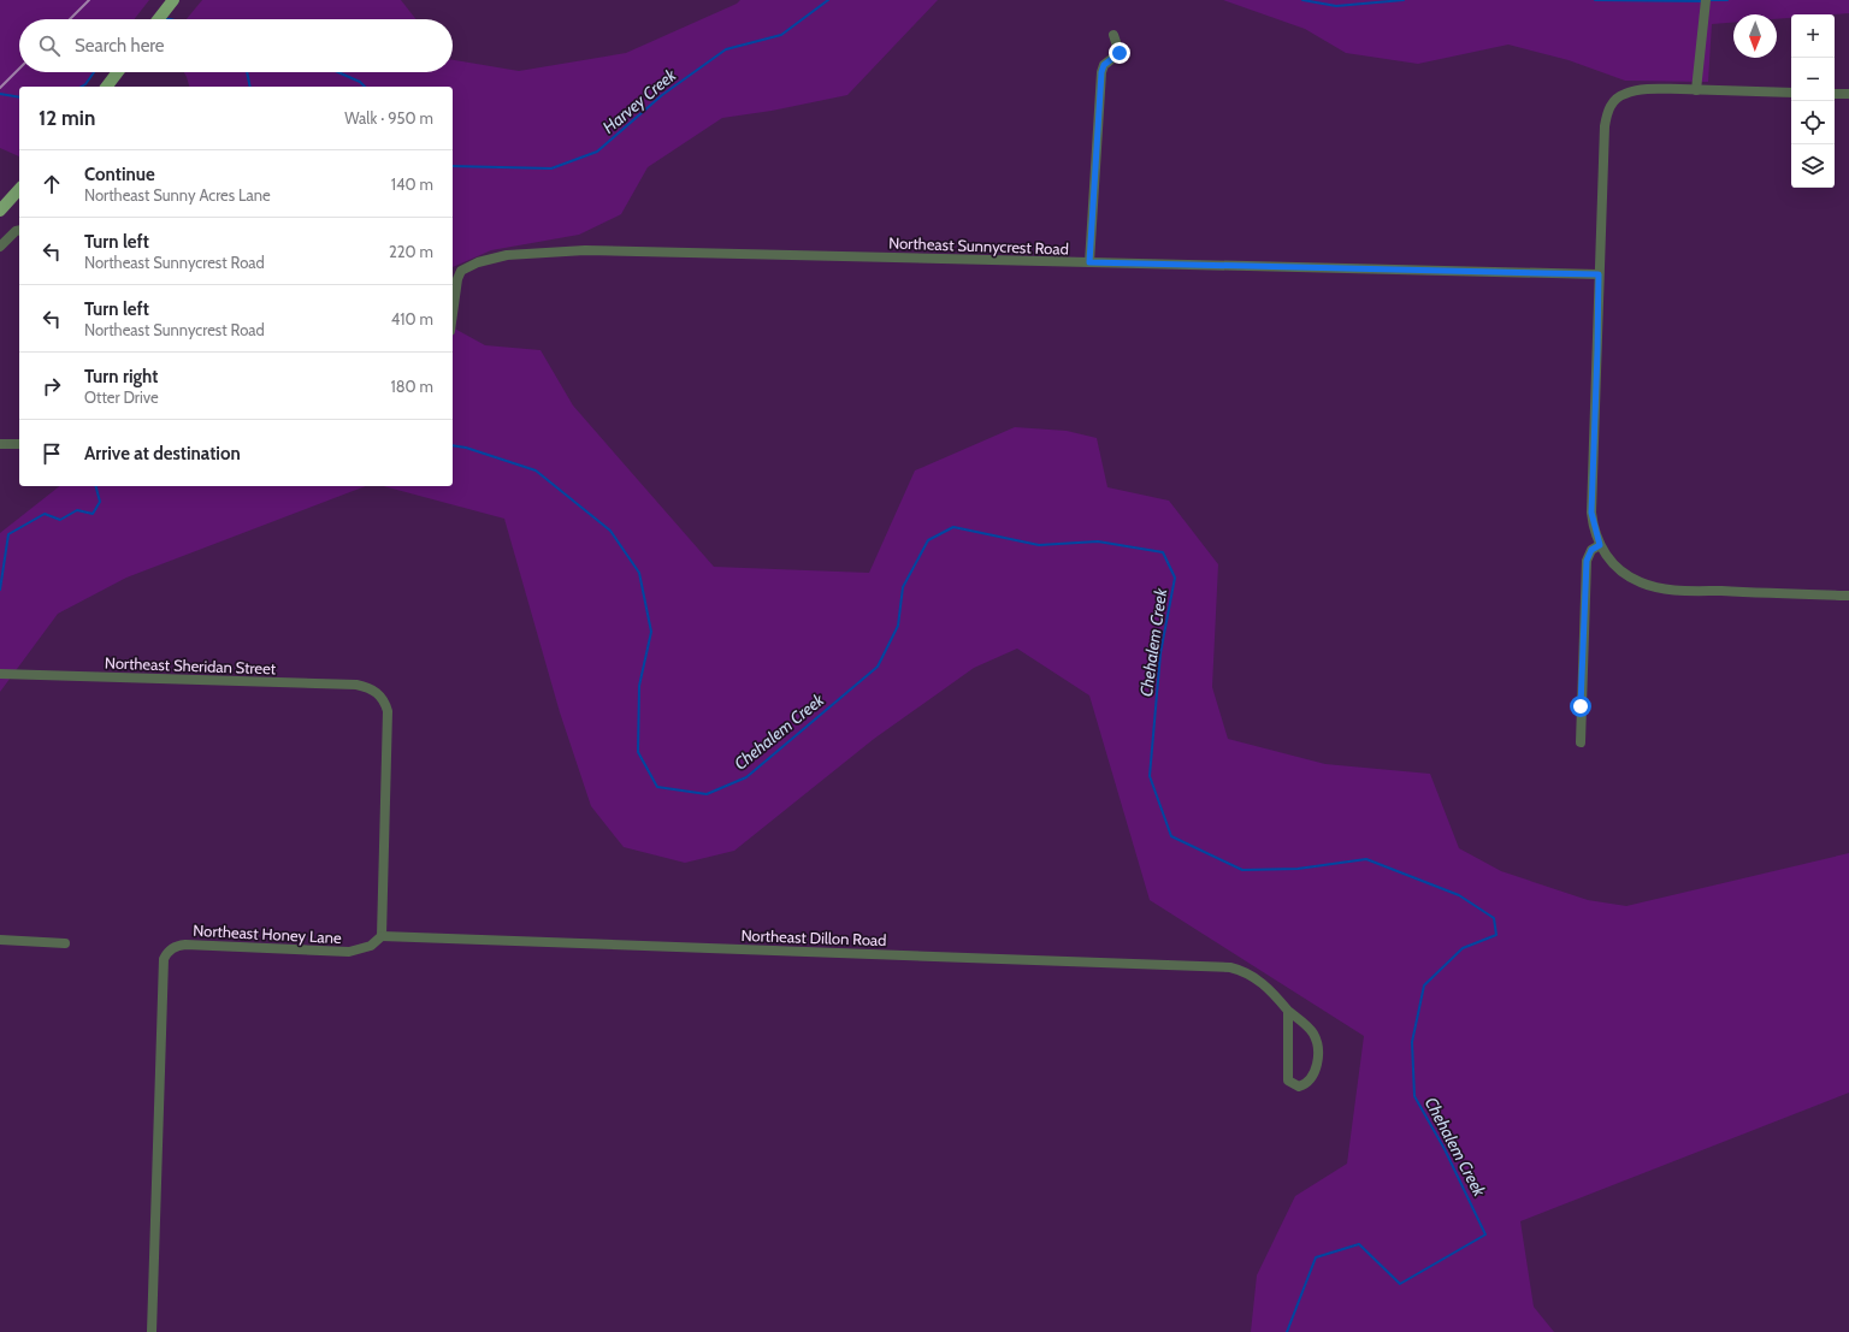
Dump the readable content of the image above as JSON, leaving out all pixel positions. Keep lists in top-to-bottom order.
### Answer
{
  "streets": {
    "street": [
      "Northeast Sunnycrest Road",
      "Northeast Sheridan Street",
      "Northeast Honey Lane",
      "Northeast Dillon Road"
    ]
  },
  "crossings": [
    ["Northeast Sheridan Street", "Northeast Honey Lane"],
    ["Northeast Sheridan Street", "Northeast Dillon Road"],
    ["Northeast Honey Lane", "Northeast Dillon Road"]
  ],
  "water": ["Harvey Creek", "Chehalem Creek"],
  "north": "bottom",
  "page": {
    "map_buttons": ["+", "−"],
    "search": "Search here",
    "heading": ["12 min", "Walk · 950 m"],
    "list": [
      ["Continue", "Northeast Sunny Acres Lane", "140 m"],
      ["Turn left", "Northeast Sunnycrest Road", "220 m"],
      ["Turn left", "Northeast Sunnycrest Road", "410 m"],
      ["Turn right", "Otter Drive", "180 m"],
      "Arrive at destination"
    ]
  }
}
